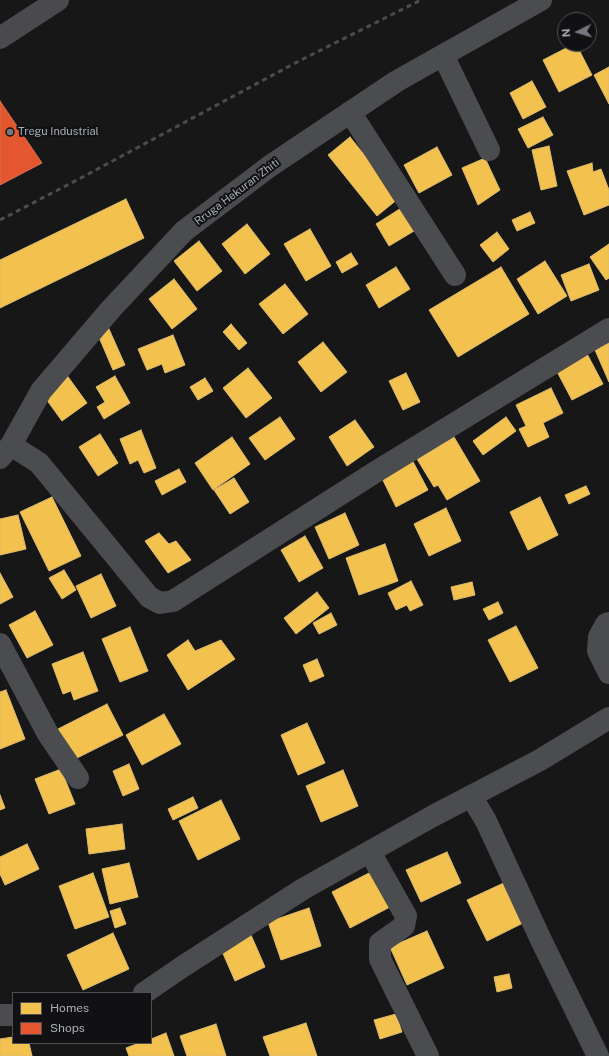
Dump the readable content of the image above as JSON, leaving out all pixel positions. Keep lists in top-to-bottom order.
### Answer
{
  "streets": {
    "street": ["Rruga Hekuran Zhiti"]
  },
  "places": ["Tregu Industrial"],
  "legend": ["Homes", "Shops"],
  "north": "left"
}
